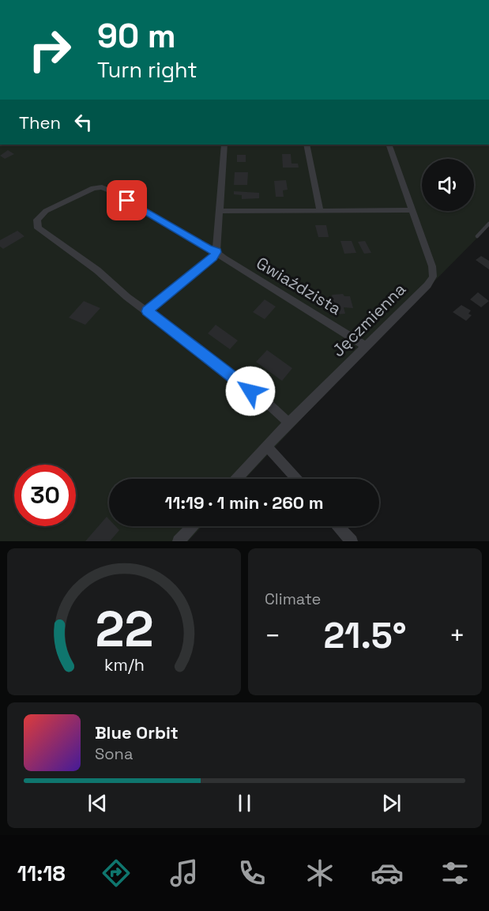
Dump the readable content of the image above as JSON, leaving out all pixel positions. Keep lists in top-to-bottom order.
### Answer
{
  "streets": {
    "street": ["Gwiaździsta", "Jęczmienna"]
  },
  "crossings": [
    ["Gwiaździsta", "Jęczmienna"]
  ],
  "page": {
    "turn": ["90 m", "Turn right"],
    "then": "Then",
    "limit": "30",
    "trip": "11:19 · 1 min · 260 m",
    "tile": "Climate",
    "heat": ["−", "21.5°", "+"],
    "song": ["Blue Orbit", "Sona"],
    "tabs": "11:18",
    "gauge": ["22", "km/h"]
  }
}
